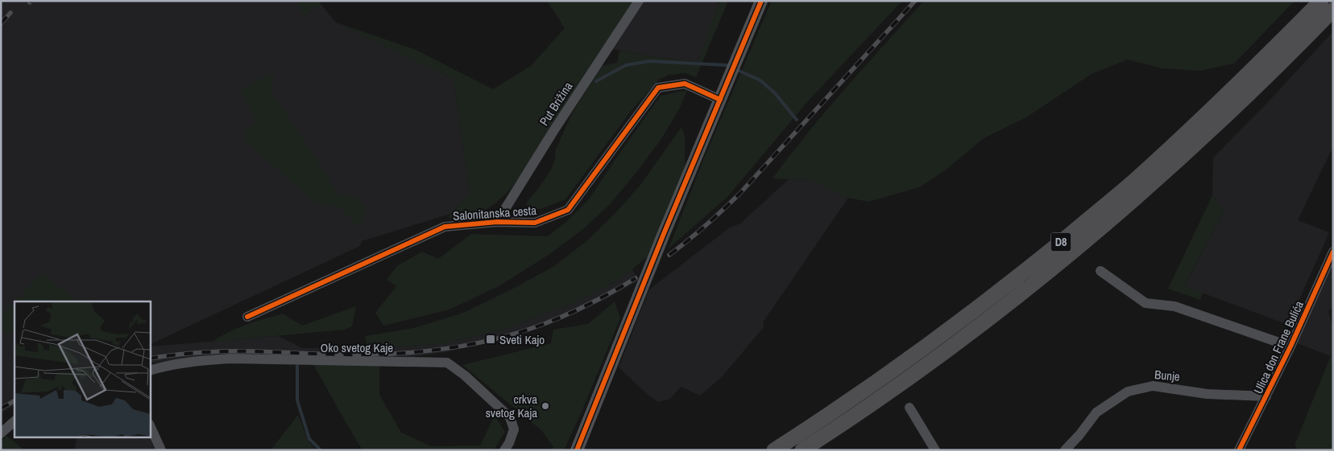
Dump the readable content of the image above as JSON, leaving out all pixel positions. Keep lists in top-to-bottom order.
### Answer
{
  "streets": {
    "highway": ["D8"],
    "street": [
      "Put Brižina",
      "Salonitanska cesta",
      "Oko svetog Kaje",
      "Ulica don Frane Bulića",
      "Bunje"
    ]
  },
  "crossings": [
    ["Put Brižina", "Salonitanska cesta"],
    ["Ulica don Frane Bulića", "Bunje"]
  ],
  "places": {
    "transit": ["Sveti Kajo"],
    "other": ["crkva svetog Kaja"]
  }
}
